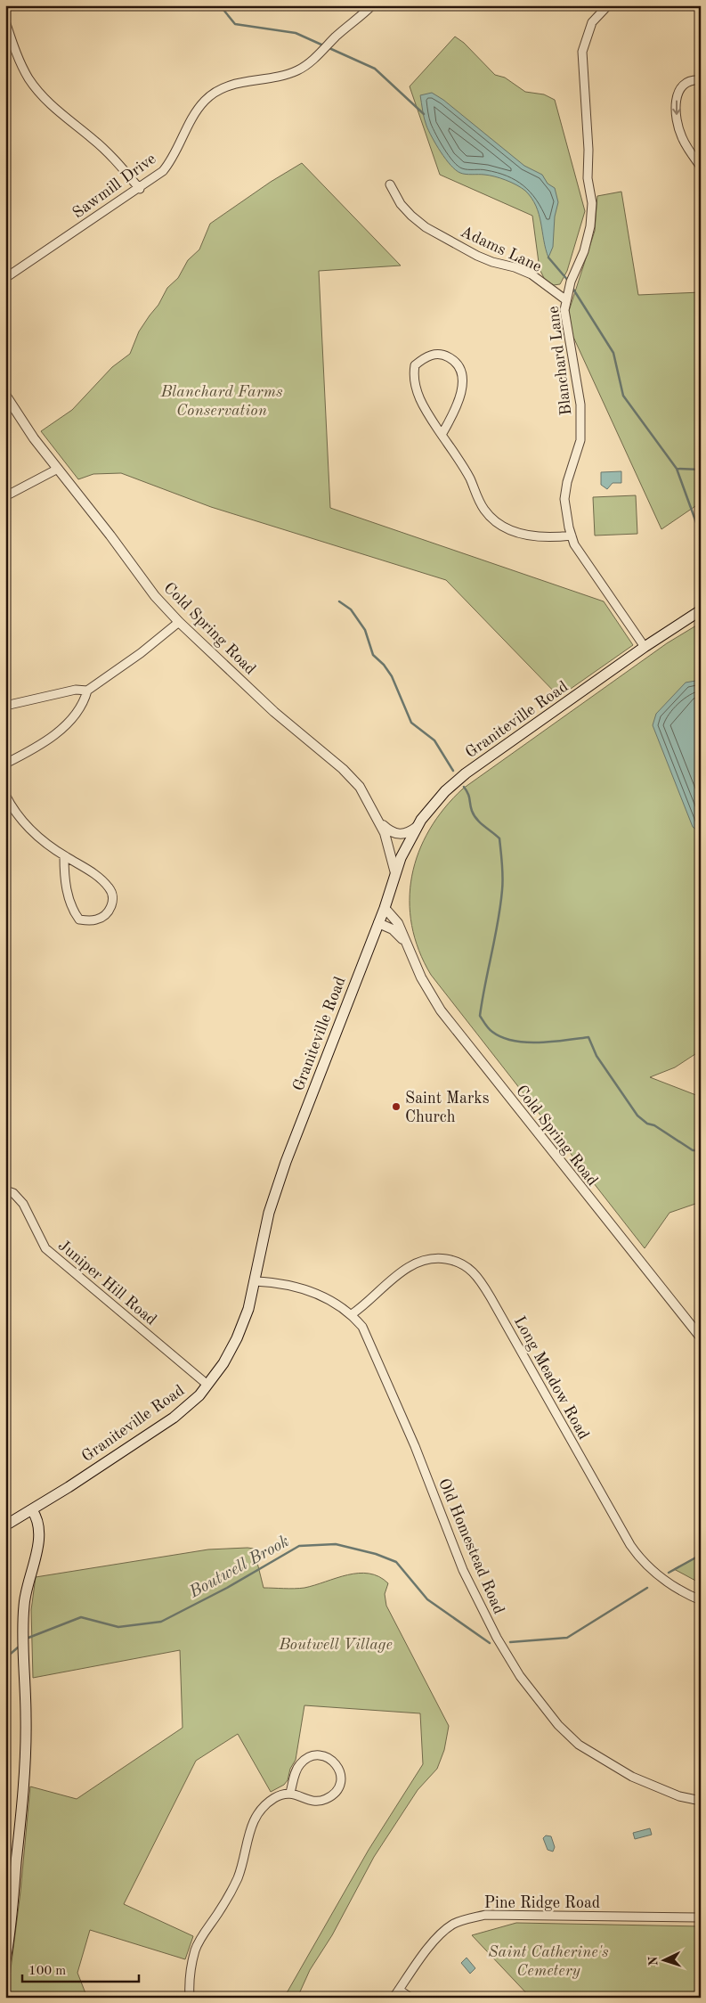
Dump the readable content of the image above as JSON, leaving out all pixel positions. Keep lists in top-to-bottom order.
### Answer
{
  "streets": {
    "main road": ["Graniteville Road"],
    "street": [
      "Sawmill Drive",
      "Adams Lane",
      "Blanchard Lane",
      "Cold Spring Road",
      "Juniper Hill Road",
      "Long Meadow Road",
      "Old Homestead Road",
      "Pine Ridge Road"
    ]
  },
  "crossings": [
    ["Adams Lane", "Blanchard Lane"],
    ["Blanchard Lane", "Graniteville Road"],
    ["Cold Spring Road", "Graniteville Road"],
    ["Graniteville Road", "Juniper Hill Road"],
    ["Graniteville Road", "Old Homestead Road"],
    ["Long Meadow Road", "Old Homestead Road"]
  ],
  "water": ["Boutwell Brook"],
  "parks": ["Blanchard Farms Conservation", "Boutwell Village", "Saint Catherine's Cemetery"],
  "places": ["Saint Marks Church"],
  "scale_bar": "100 m",
  "north": "left"
}
